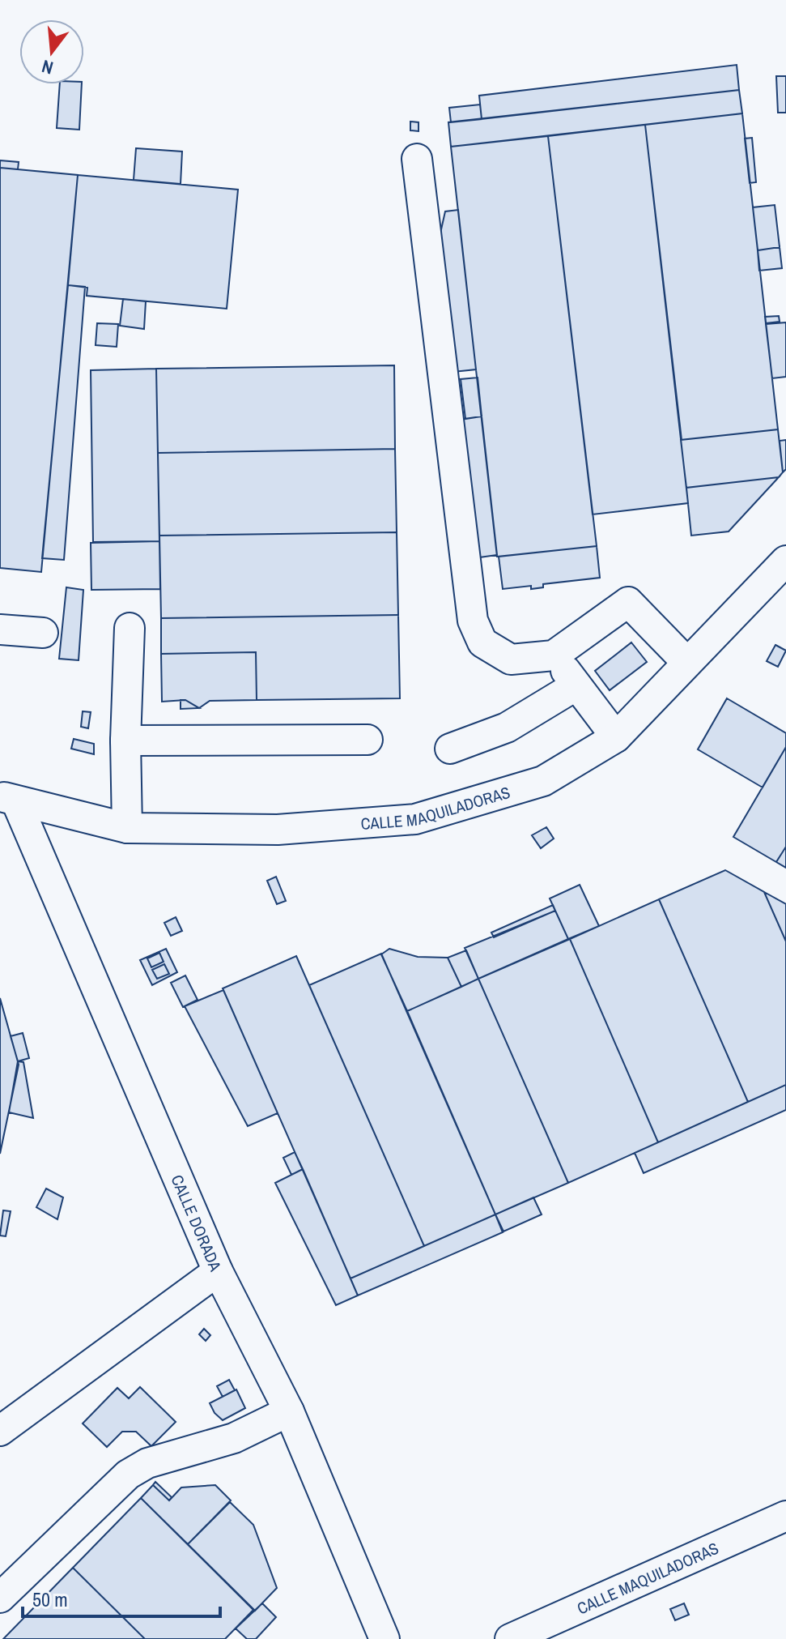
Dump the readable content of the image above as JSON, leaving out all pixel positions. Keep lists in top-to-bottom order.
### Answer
{
  "streets": {
    "street": ["CALLE MAQUILADORAS", "CALLE DORADA"]
  },
  "crossings": [
    ["CALLE MAQUILADORAS", "CALLE DORADA"]
  ],
  "scale_bar": "50 m",
  "north": "bottom"
}
